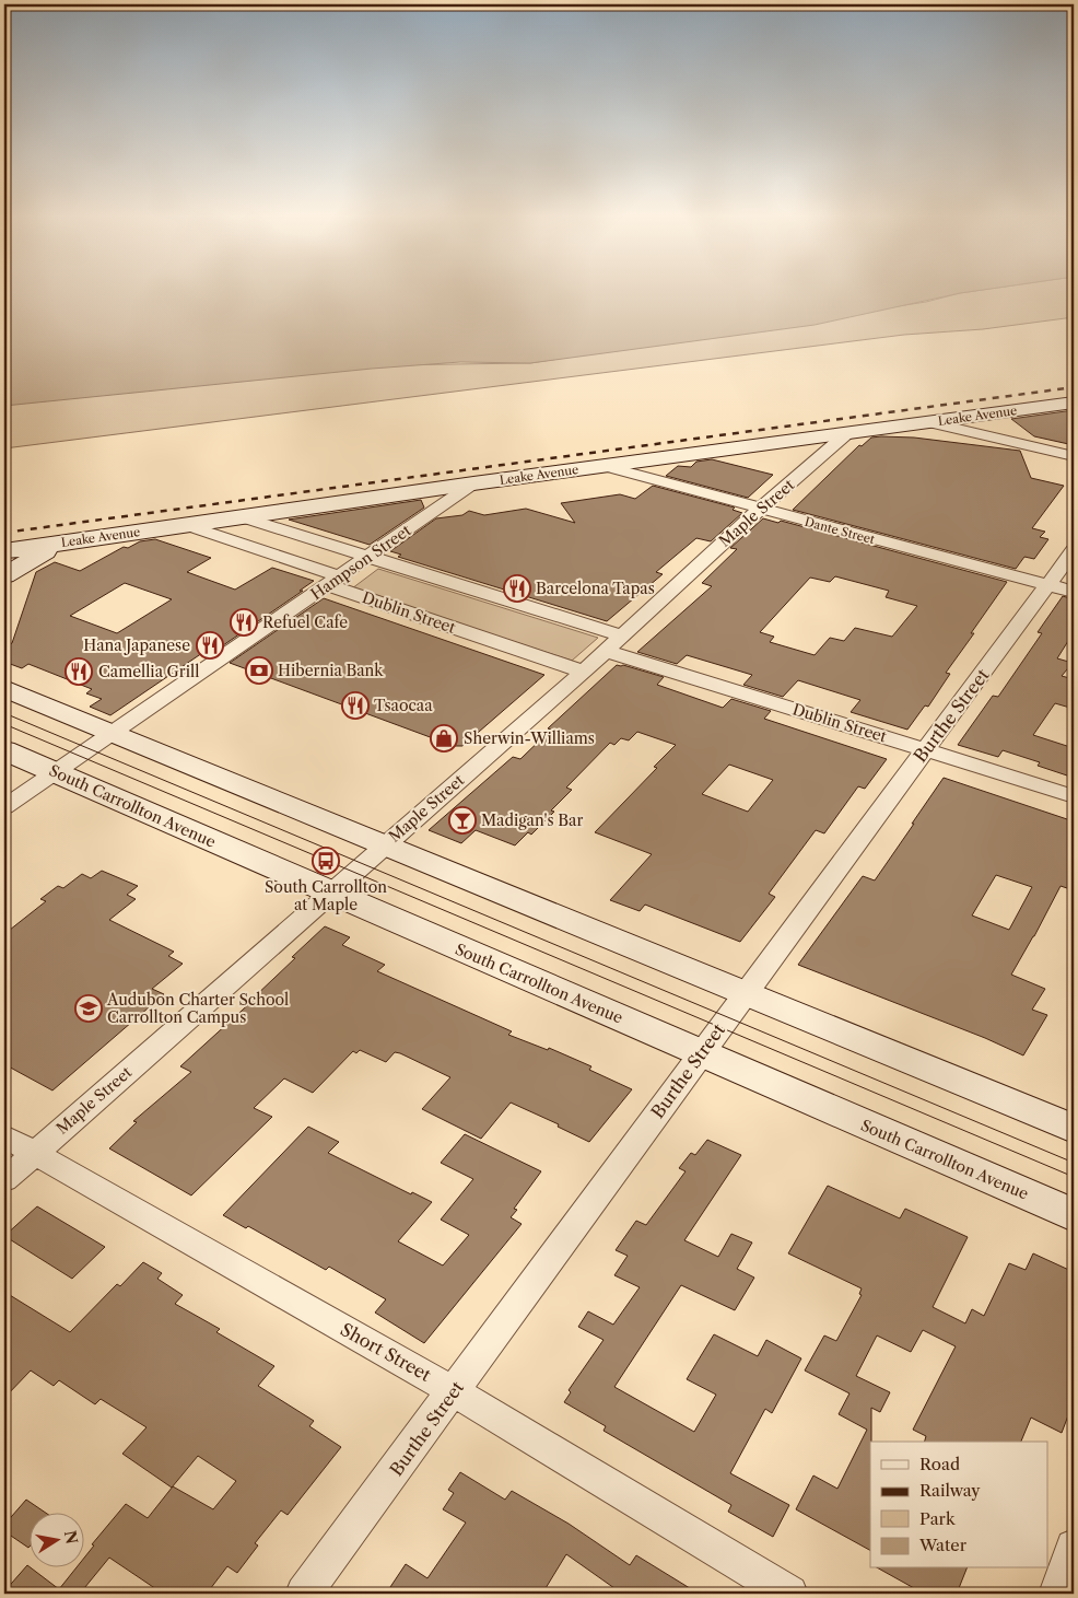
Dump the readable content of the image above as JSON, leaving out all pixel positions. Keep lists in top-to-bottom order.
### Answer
{
  "streets": {
    "main road": ["Leake Avenue", "South Carrollton Avenue"],
    "street": [
      "Maple Street",
      "Dante Street",
      "Hampson Street",
      "Dublin Street",
      "Burthe Street",
      "Short Street"
    ]
  },
  "crossings": [
    ["Leake Avenue", "Maple Street"],
    ["Leake Avenue", "Dante Street"],
    ["Leake Avenue", "Hampson Street"],
    ["Leake Avenue", "Dublin Street"],
    ["Maple Street", "Dante Street"],
    ["Maple Street", "Dublin Street"],
    ["Maple Street", "South Carrollton Avenue"],
    ["Maple Street", "Short Street"],
    ["Dante Street", "Burthe Street"],
    ["Hampson Street", "Dublin Street"],
    ["Hampson Street", "South Carrollton Avenue"],
    ["Dublin Street", "Burthe Street"],
    ["Burthe Street", "South Carrollton Avenue"],
    ["Burthe Street", "Short Street"]
  ],
  "places": {
    "restaurant": [
      "Barcelona Tapas",
      "Refuel Cafe",
      "Hana Japanese",
      "Camellia Grill",
      "Tsaocaa"
    ],
    "bank": ["Hibernia Bank"],
    "shop": ["Sherwin-Williams"],
    "bar": ["Madigan's Bar"],
    "bus stop": ["South Carrollton at Maple"],
    "school or university": ["Audubon Charter School Carrollton Campus"]
  },
  "legend": [
    "Road",
    "Railway",
    "Park",
    "Water"
  ],
  "north": "right"
}
